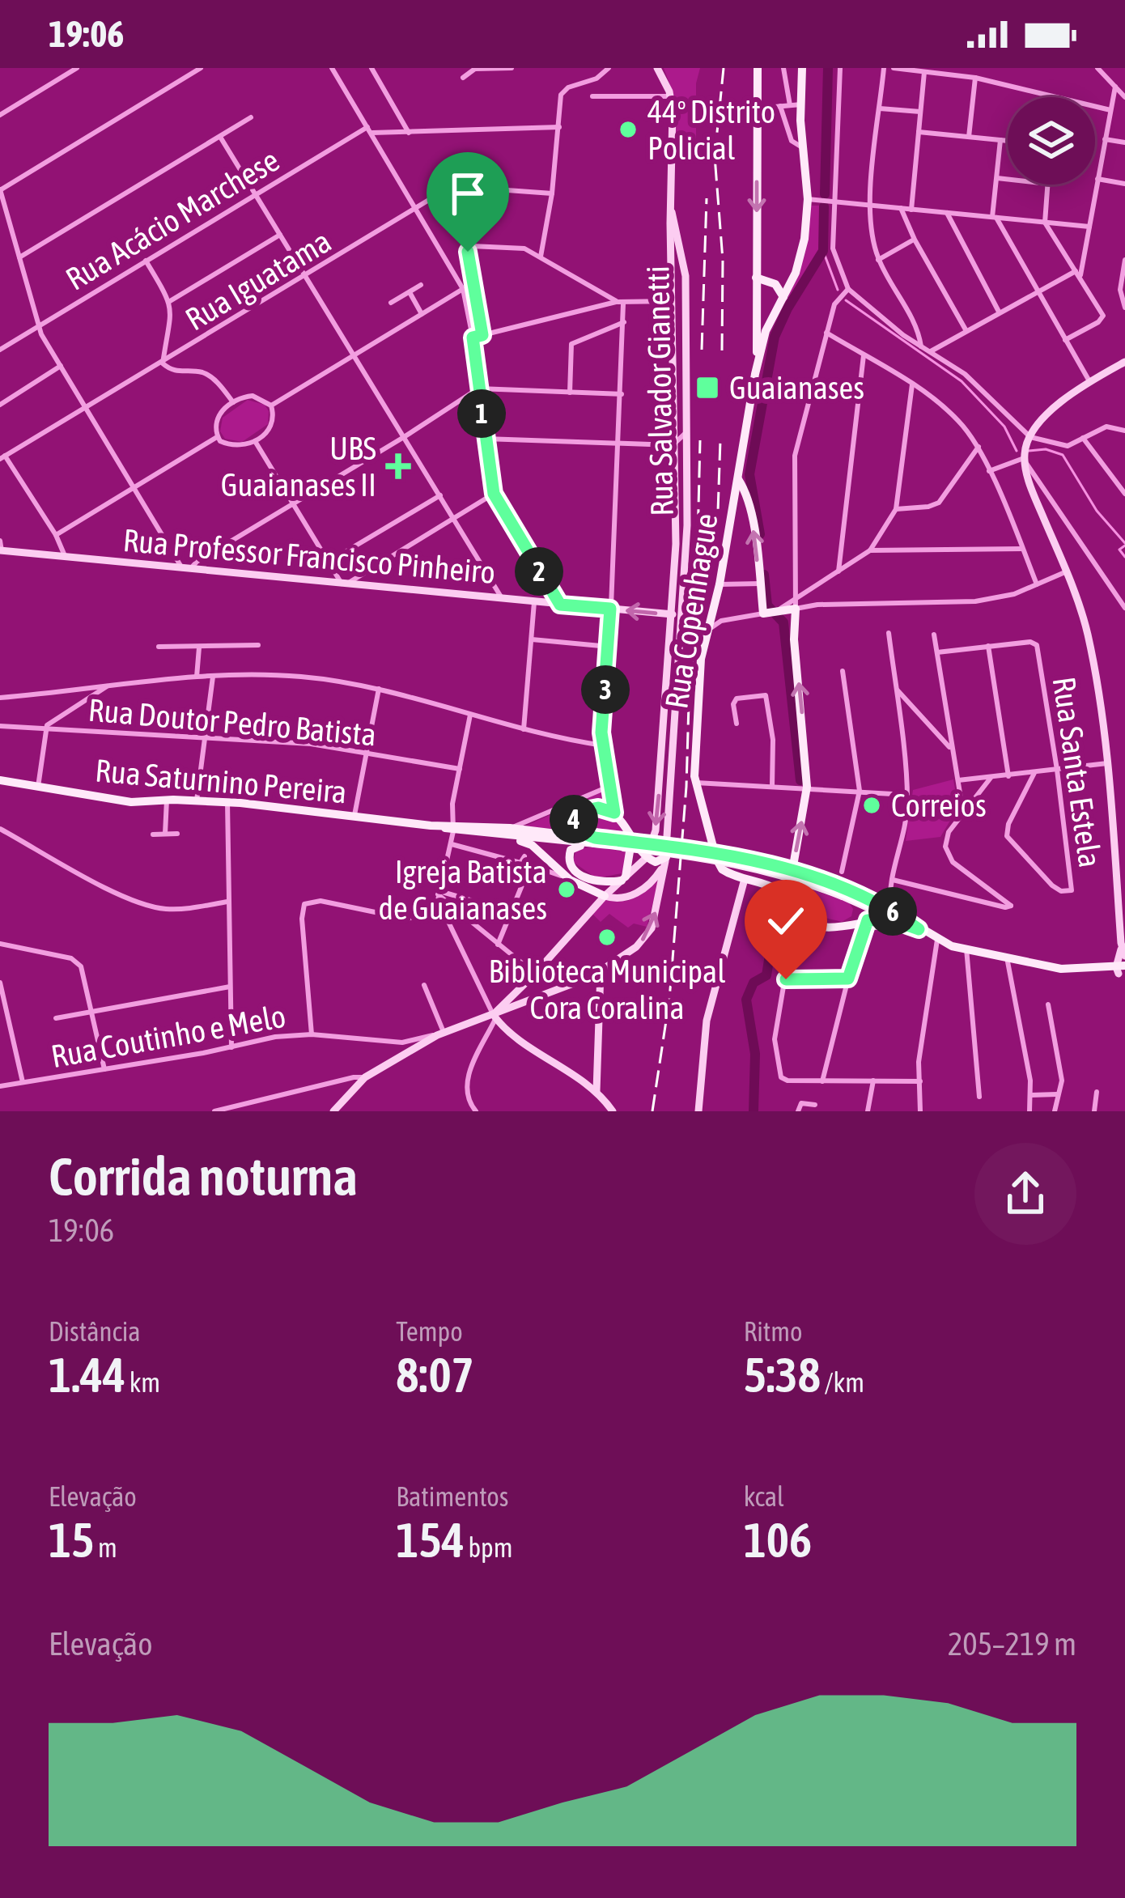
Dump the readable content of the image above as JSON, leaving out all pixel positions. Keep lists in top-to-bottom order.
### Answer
{
  "streets": {
    "main road": [
      "Rua Salvador Gianetti",
      "Rua Professor Francisco Pinheiro",
      "Rua Copenhague",
      "Rua Saturnino Pereira"
    ],
    "street": [
      "Rua Acácio Marchese",
      "Rua Iguatama",
      "Rua Doutor Pedro Batista",
      "Rua Santa Estela",
      "Rua Coutinho e Melo"
    ]
  },
  "crossings": [
    ["Rua Salvador Gianetti", "Rua Professor Francisco Pinheiro"],
    ["Rua Salvador Gianetti", "Rua Coutinho e Melo"]
  ],
  "places": {
    "other": [
      "44º Distrito Policial",
      "Correios",
      "Igreja Batista de Guaianases",
      "Biblioteca Municipal Cora Coralina"
    ],
    "transit": ["Guaianases"],
    "health": ["UBS Guaianases II"]
  },
  "page": {
    "status": "19:06",
    "pins": [
      "1",
      "2",
      "3",
      "4",
      "6"
    ],
    "heading": ["Corrida noturna", "19:06"],
    "stats": [
      ["Distância", "1.44 km"],
      ["Tempo", "8:07"],
      ["Ritmo", "5:38 /km"],
      ["Elevação", "15 m"],
      ["Batimentos", "154 bpm"],
      ["kcal", "106"]
    ],
    "chart": ["Elevação", "205–219 m"]
  }
}
